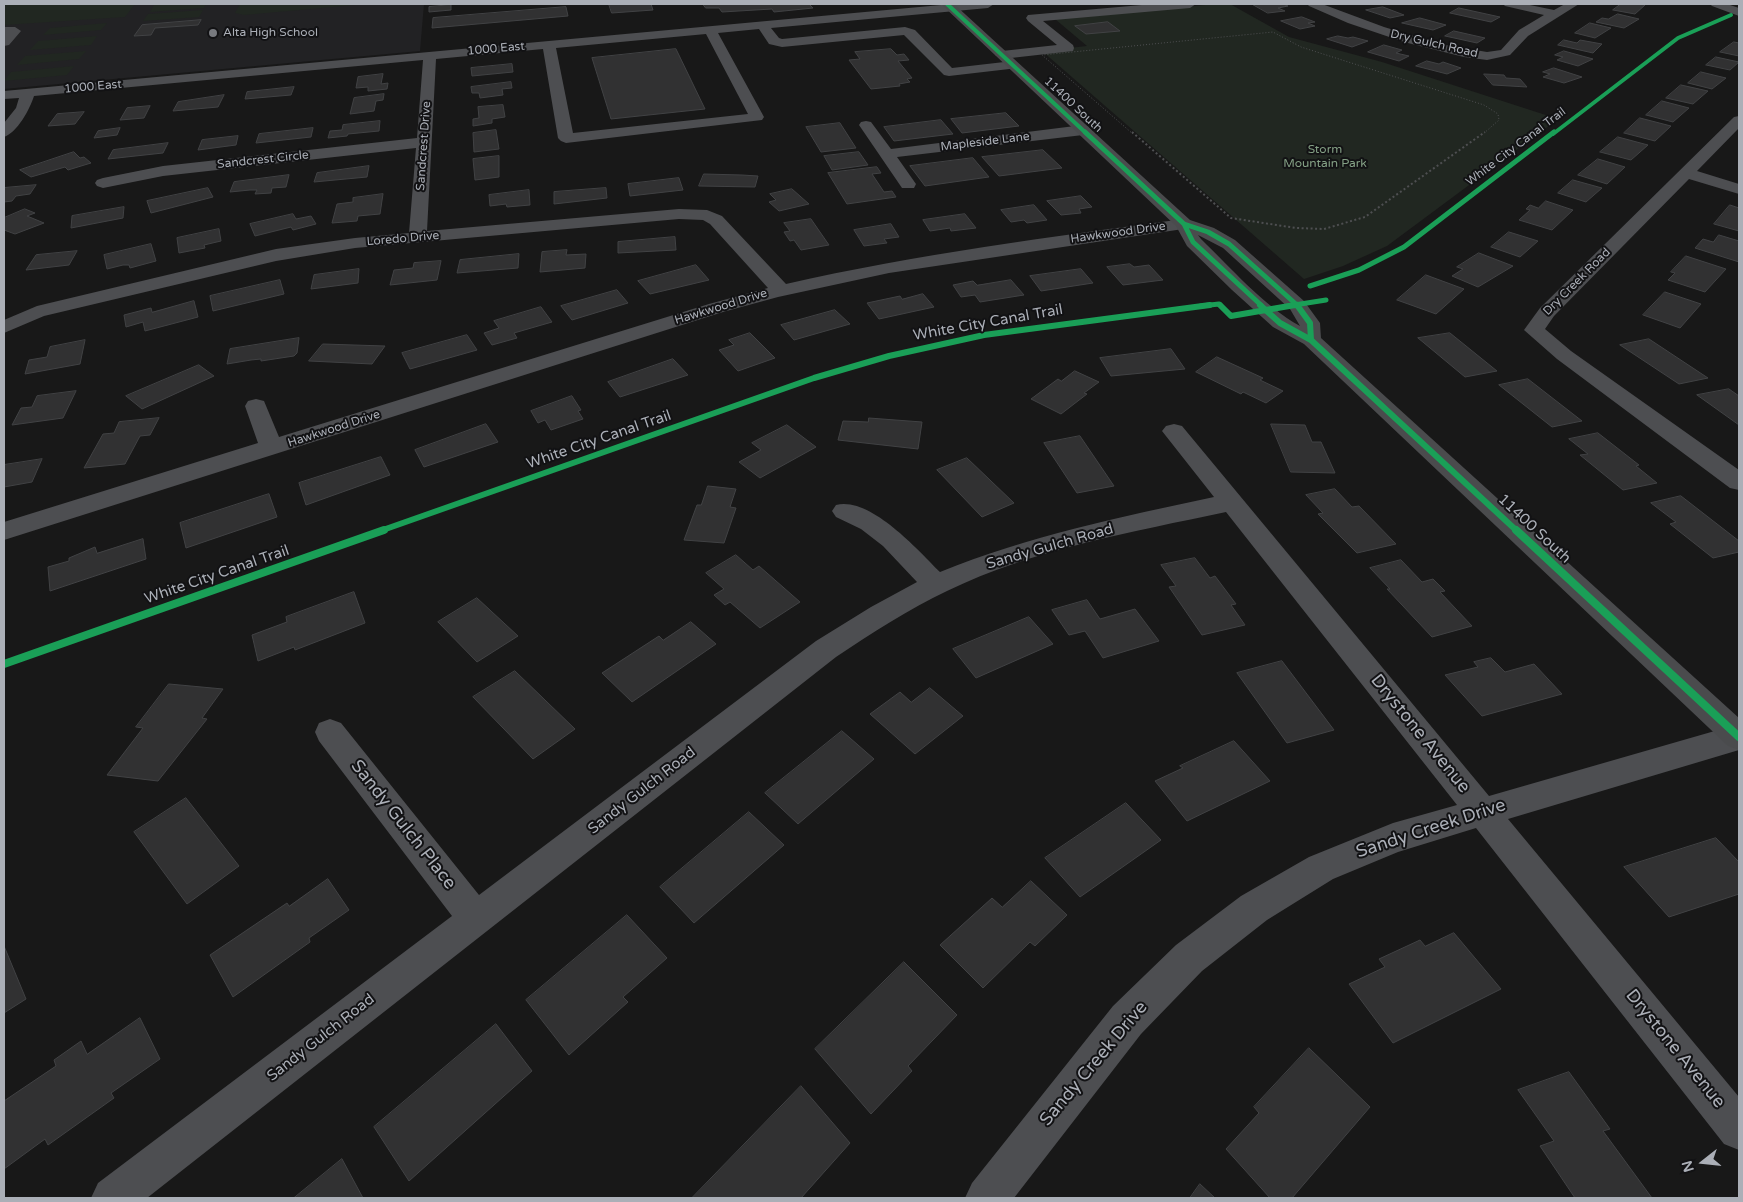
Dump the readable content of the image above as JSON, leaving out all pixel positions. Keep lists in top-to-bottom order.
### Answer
{
  "streets": {
    "main road": ["11400 South"],
    "street": [
      "Dry Gulch Road",
      "1000 East",
      "Mapleside Lane",
      "Sandcrest Drive",
      "Sandcrest Circle",
      "Hawkwood Drive",
      "Loredo Drive",
      "Dry Creek Road",
      "Sandy Gulch Road",
      "Drystone Avenue",
      "Sandy Gulch Place",
      "Sandy Creek Drive"
    ],
    "cycle path": ["White City Canal Trail"]
  },
  "crossings": [
    ["1000 East", "11400 South"],
    ["1000 East", "Sandcrest Drive"],
    ["11400 South", "Mapleside Lane"],
    ["11400 South", "Hawkwood Drive"],
    ["11400 South", "Sandy Creek Drive"],
    ["Sandcrest Drive", "Sandcrest Circle"],
    ["Sandcrest Drive", "Loredo Drive"],
    ["Hawkwood Drive", "Loredo Drive"],
    ["Sandy Gulch Road", "Drystone Avenue"],
    ["Sandy Gulch Road", "Sandy Gulch Place"],
    ["Drystone Avenue", "Sandy Creek Drive"]
  ],
  "parks": ["Storm Mountain Park"],
  "places": ["Alta High School"],
  "north": "left"
}
